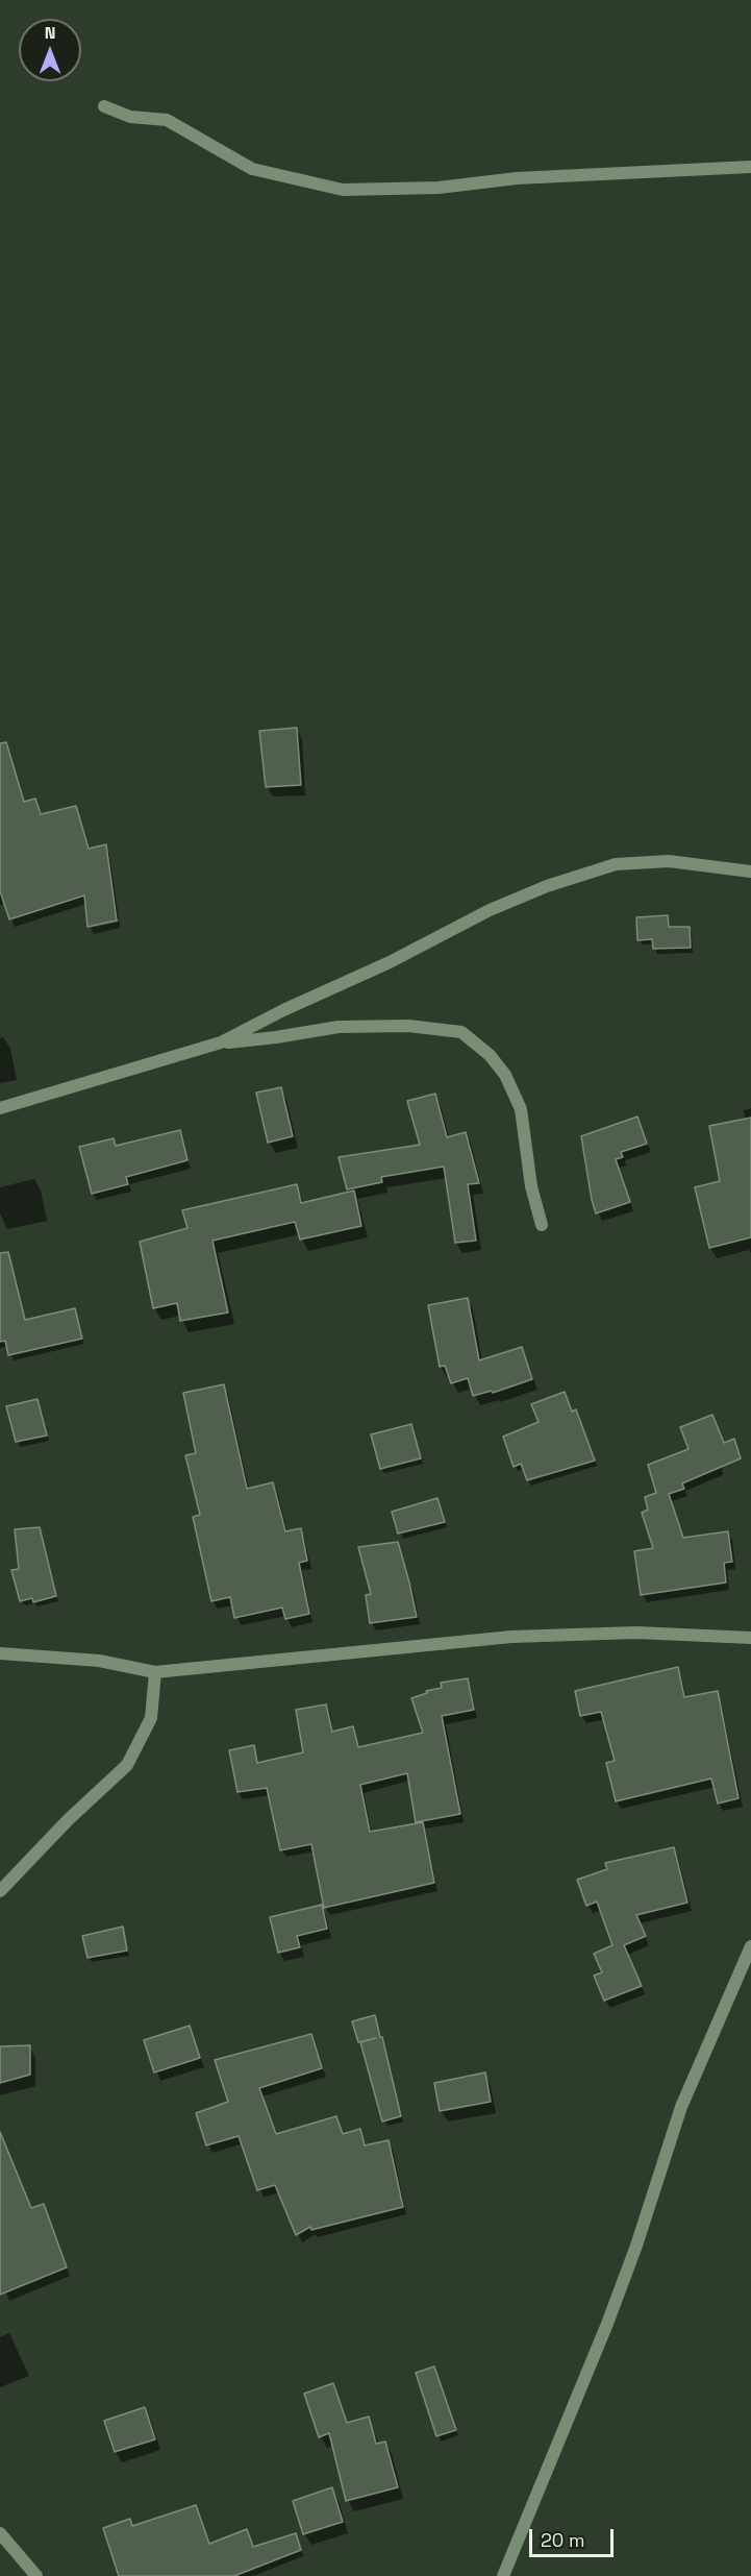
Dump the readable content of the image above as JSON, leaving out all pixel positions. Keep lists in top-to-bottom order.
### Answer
{
  "scale_bar": "20 m",
  "north": "top"
}
